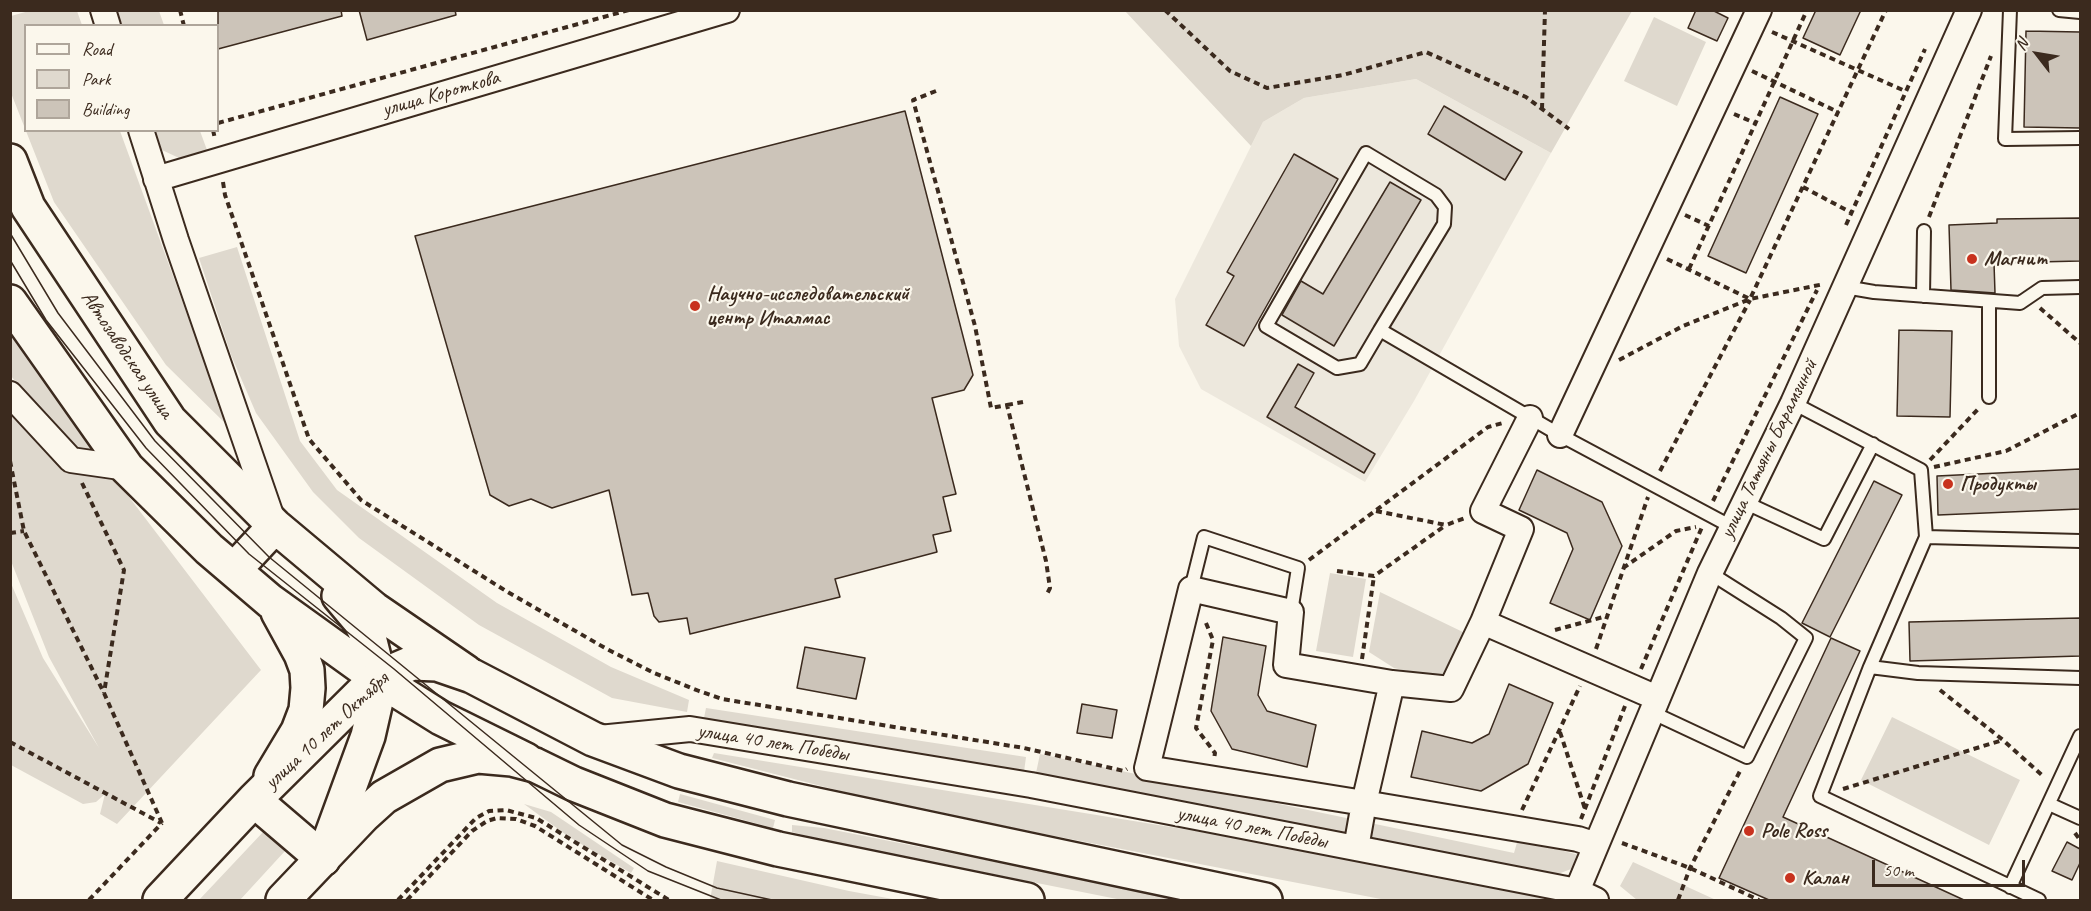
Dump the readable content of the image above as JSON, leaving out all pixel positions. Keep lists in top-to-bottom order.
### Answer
{
  "streets": {
    "main road": ["Автозаводская улица", "улица 10 лет Октября", "улица 40 лет Победы"],
    "street": ["улица Короткова", "улица Татьяны Барамзиной"]
  },
  "crossings": [
    ["Автозаводская улица", "улица 10 лет Октября"],
    ["улица Татьяны Барамзиной", "улица 40 лет Победы"],
    ["улица 10 лет Октября", "улица 40 лет Победы"]
  ],
  "places": [
    "Магнит",
    "Научно-исследовательский центр Италмас",
    "Продукты",
    "Pole Ross",
    "Калан"
  ],
  "legend": ["Road", "Park", "Building"],
  "scale_bar": "50 m",
  "north": "top left"
}
